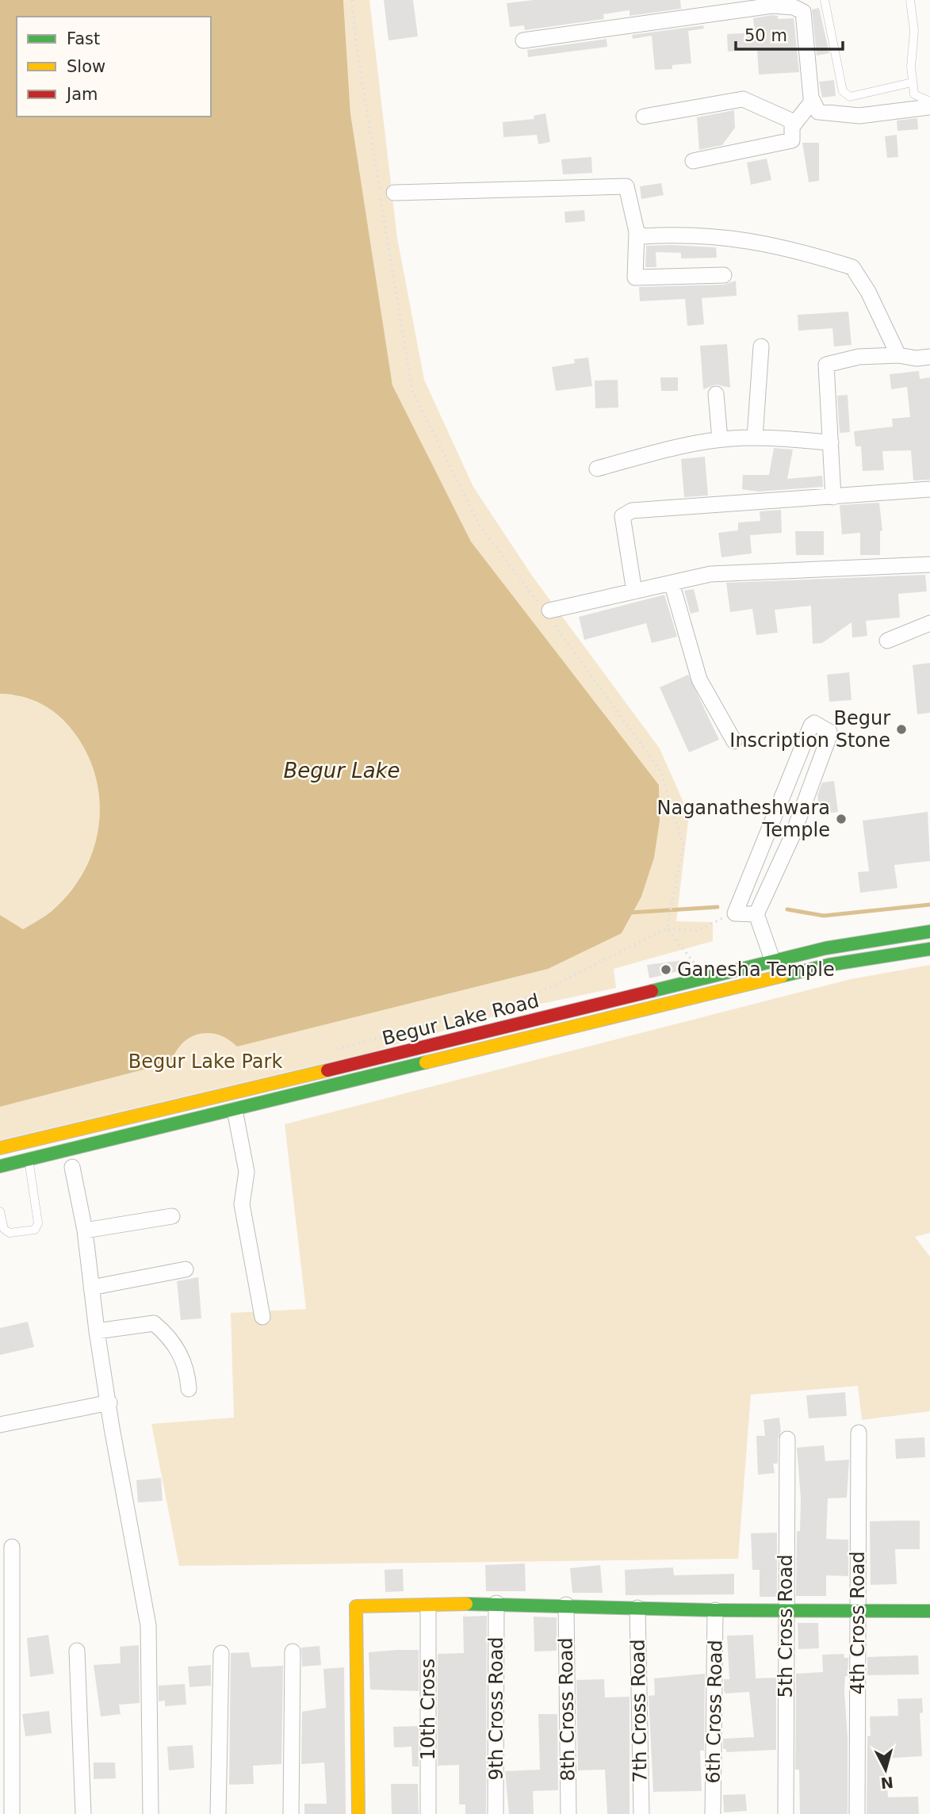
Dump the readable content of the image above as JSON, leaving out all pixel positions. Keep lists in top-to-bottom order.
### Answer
{
  "streets": {
    "main road": ["Begur Lake Road"],
    "street": [
      "4th Cross Road",
      "5th Cross Road",
      "9th Cross Road",
      "10th Cross",
      "8th Cross Road",
      "7th Cross Road",
      "6th Cross Road"
    ]
  },
  "water": ["Begur Lake"],
  "parks": ["Begur Lake Park"],
  "places": ["Begur Inscription Stone", "Naganatheshwara Temple", "Ganesha Temple"],
  "legend": ["Fast", "Slow", "Jam"],
  "scale_bar": "50 m",
  "north": "bottom"
}
